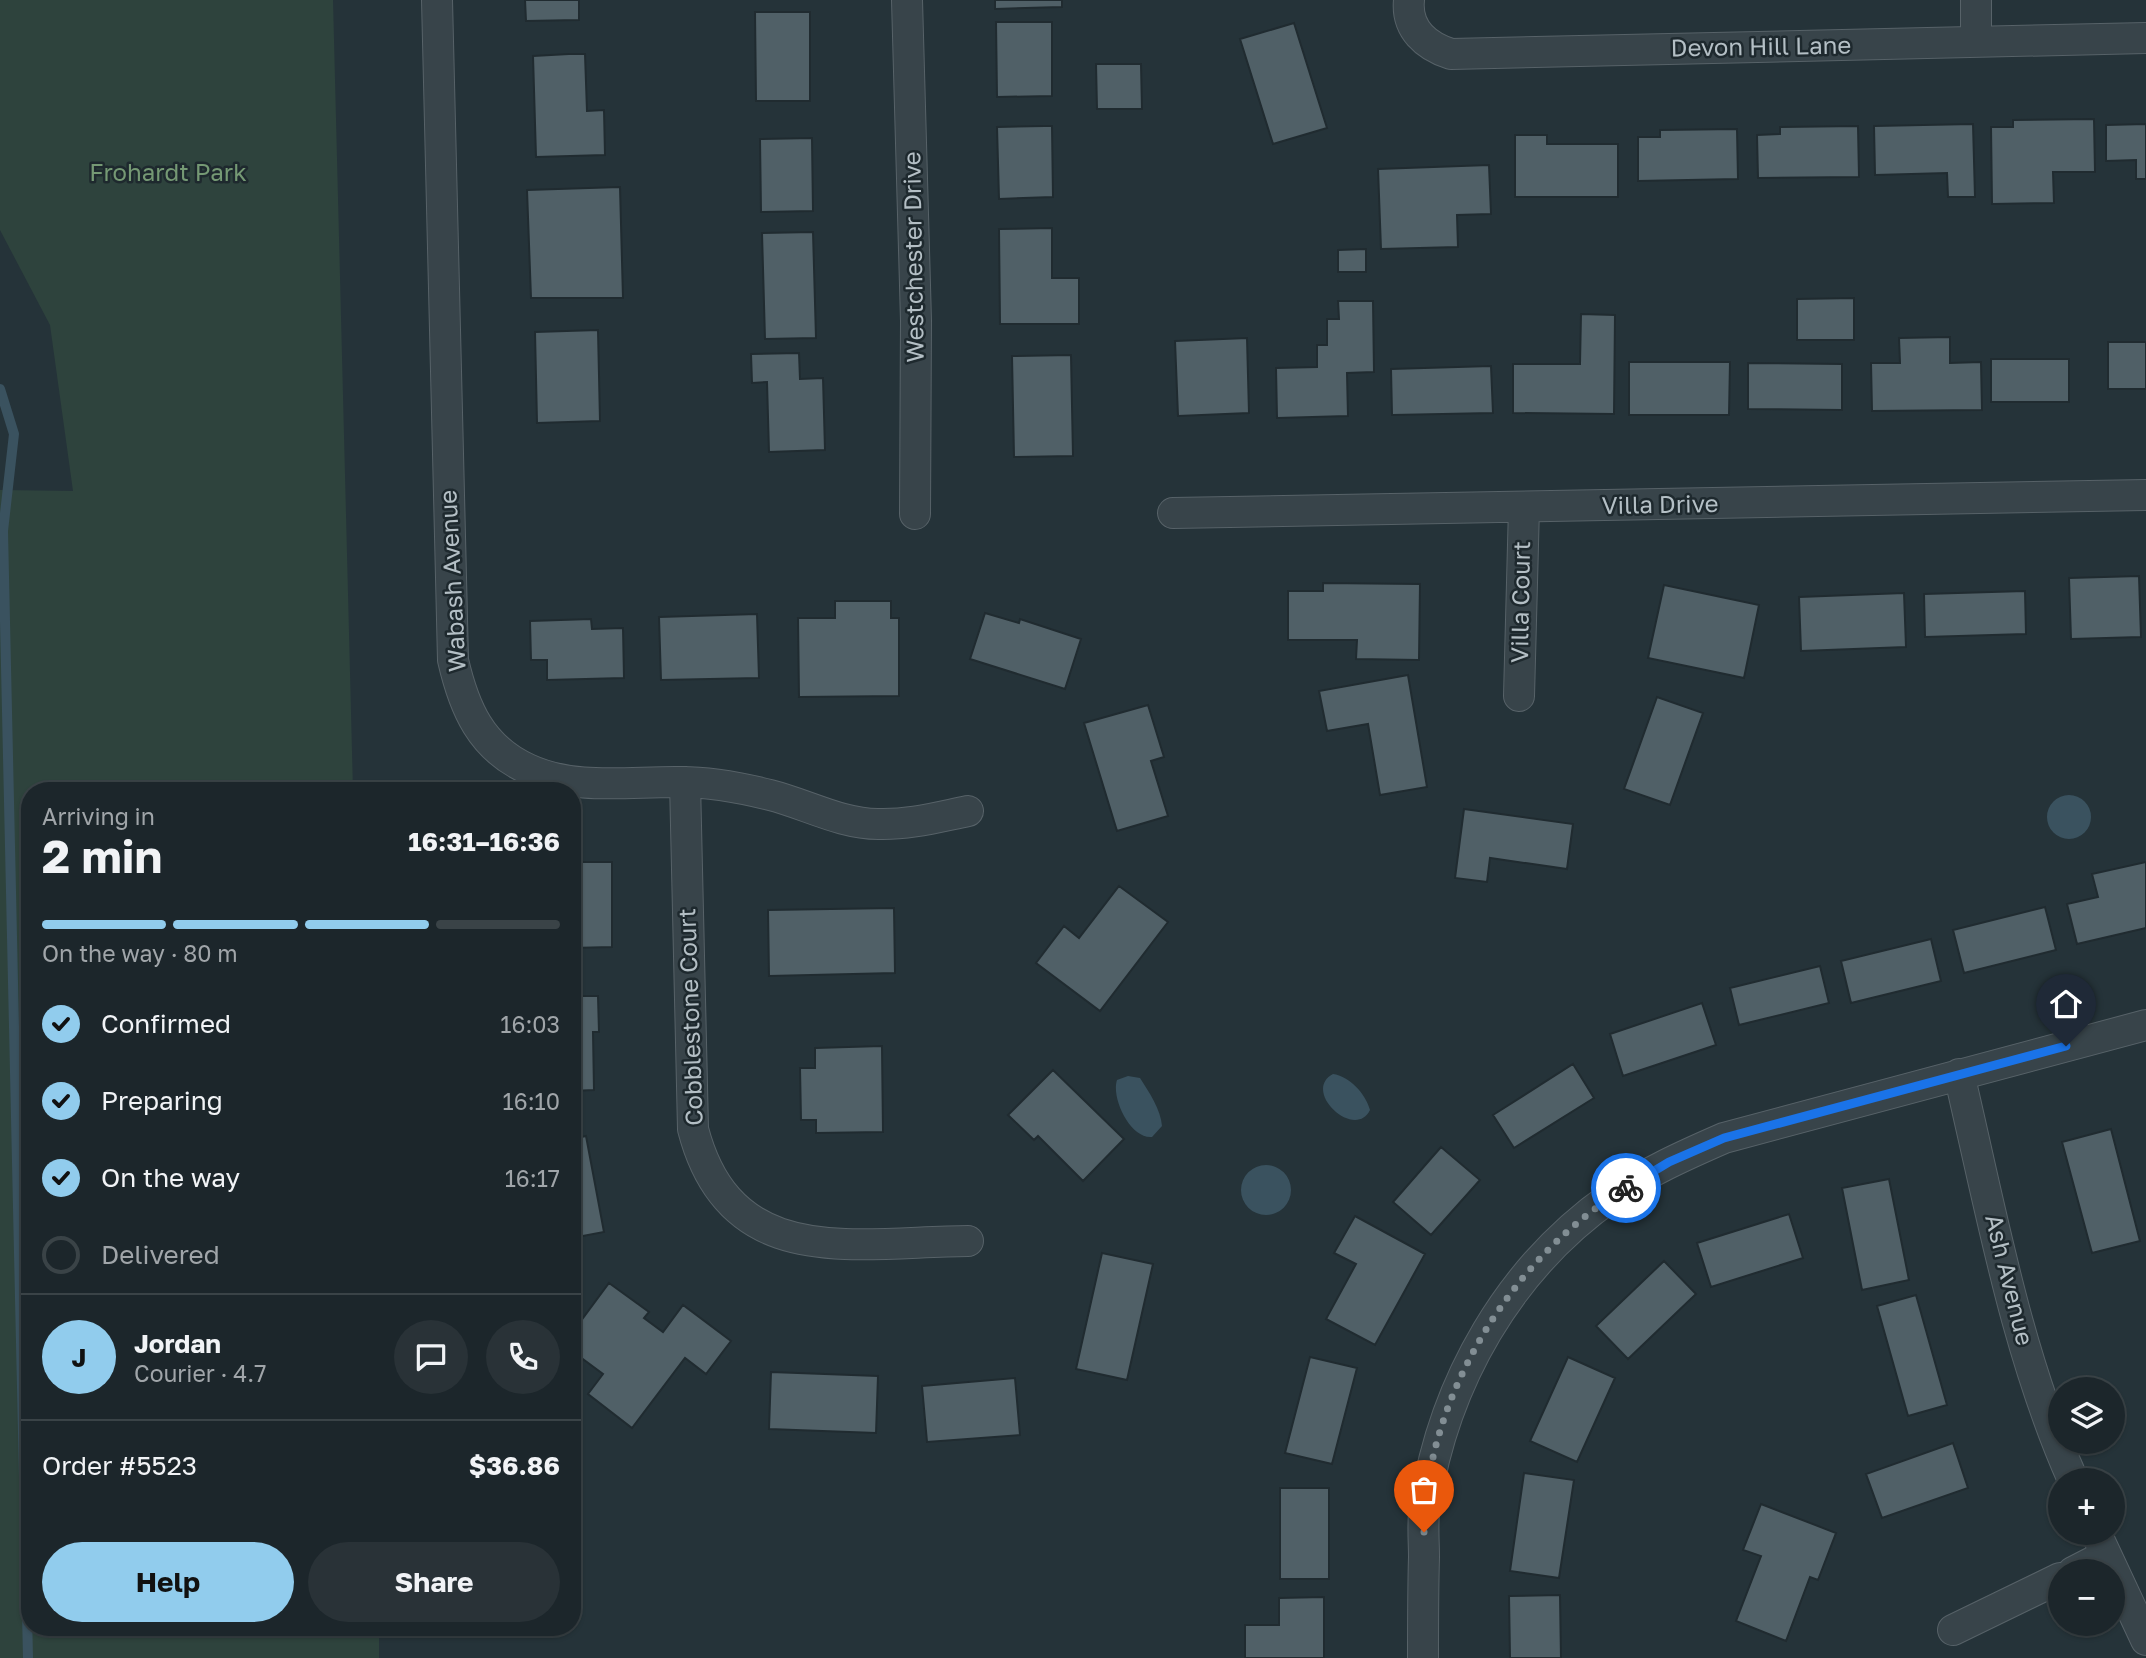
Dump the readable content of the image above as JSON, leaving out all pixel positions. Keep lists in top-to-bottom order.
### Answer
{
  "streets": {
    "street": [
      "Devon Hill Lane",
      "Westchester Drive",
      "Villa Drive",
      "Wabash Avenue",
      "Villa Court",
      "Cobblestone Court",
      "Ash Avenue"
    ]
  },
  "crossings": [
    ["Villa Drive", "Villa Court"],
    ["Wabash Avenue", "Cobblestone Court"]
  ],
  "parks": ["Frohardt Park"],
  "page": {
    "heading": ["2 min", "Arriving in", "16:31–16:36"],
    "panel": [
      "Jordan",
      "Courier · 4.7",
      "Order #5523",
      "$36.86"
    ],
    "bar": "On the way · 80 m",
    "list": [
      ["Confirmed", "16:03"],
      ["Preparing", "16:10"],
      ["On the way", "16:17"],
      "Delivered"
    ],
    "round": "J",
    "map_buttons": ["+", "−"],
    "buttons": ["Help", "Share"]
  }
}
